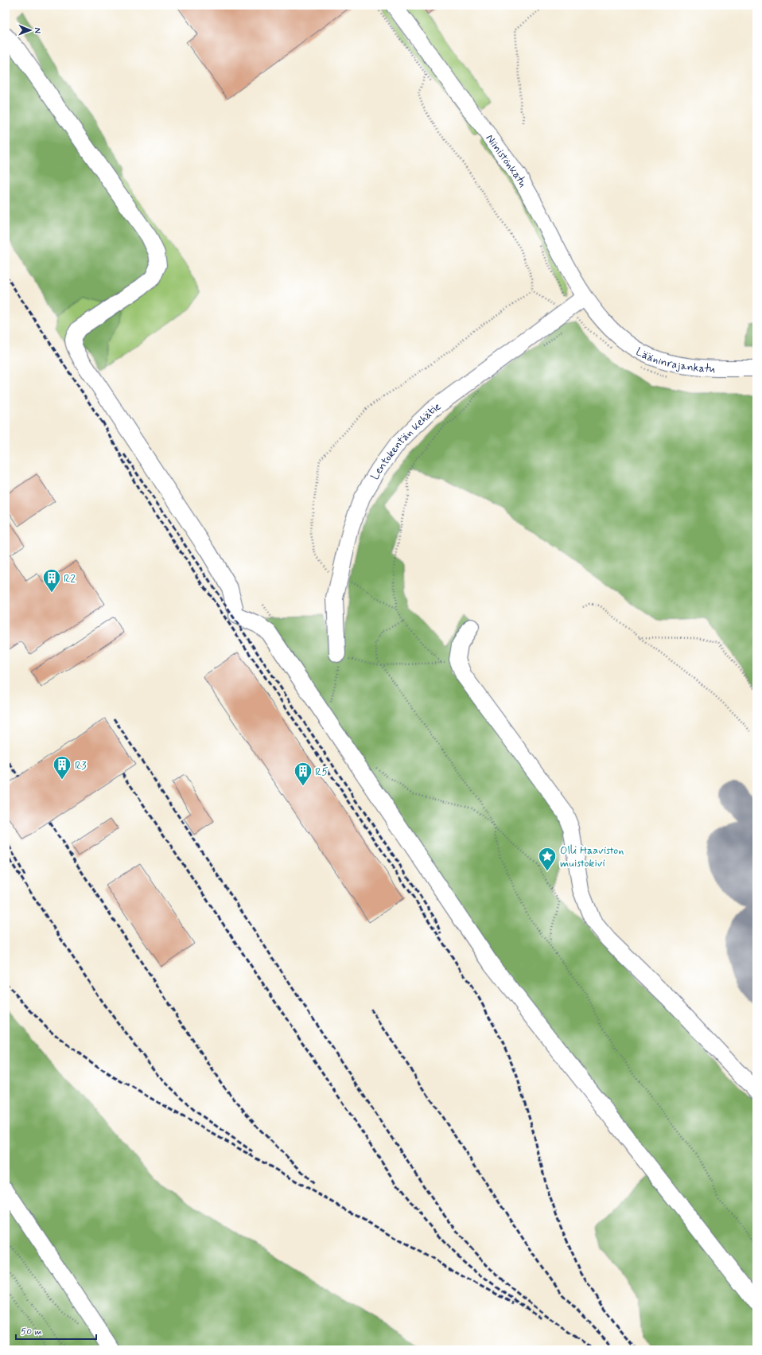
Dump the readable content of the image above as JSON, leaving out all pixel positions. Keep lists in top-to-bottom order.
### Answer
{
  "streets": {
    "street": ["Niinistönkatu", "Lääninrajankatu", "Lentokentän kehätie"]
  },
  "crossings": [
    ["Niinistönkatu", "Lääninrajankatu"],
    ["Niinistönkatu", "Lentokentän kehätie"]
  ],
  "places": {
    "building": ["R2", "R3", "R5"],
    "place": ["Olli Haaviston muistokivi"]
  },
  "scale_bar": "50 m",
  "north": "right"
}
